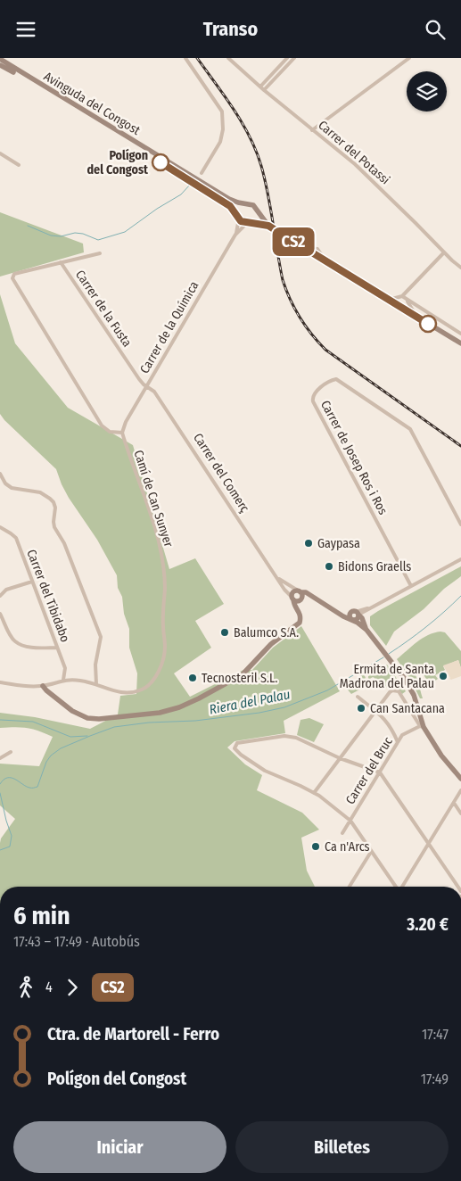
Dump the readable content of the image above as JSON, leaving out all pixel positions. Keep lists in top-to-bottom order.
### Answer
{
  "streets": {
    "main road": ["Avinguda del Congost", "Carrer del Comerç"],
    "street": [
      "Carrer del Potassi",
      "Carrer de la Fusta",
      "Carrer de la Química",
      "Carrer de Josep Ros i Ros",
      "Camí de Can Sunyer",
      "Carrer del Tibidabo",
      "Carrer del Bruc"
    ]
  },
  "crossings": [
    ["Carrer de la Fusta", "Carrer de la Química"],
    ["Carrer de la Fusta", "Carrer del Comerç"],
    ["Carrer de la Química", "Carrer del Comerç"],
    ["Carrer de la Química", "Camí de Can Sunyer"]
  ],
  "water": ["Riera del Palau"],
  "places": [
    "Polígon del Congost",
    "Gaypasa",
    "Bidons Graells",
    "Balumco S.A.",
    "Ermita de Santa Madrona del Palau",
    "Tecnosteril S.L.",
    "Can Santacana",
    "Ca n'Arcs"
  ],
  "lines": ["bus line CS2"],
  "page": {
    "header": "Transo",
    "on_map": "CS2",
    "heading": ["6 min", "17:43 – 17:49 · Autobús", "3.20 €"],
    "legs": ["4", "CS2"],
    "list": [
      {
        "name": "Ctra. de Martorell - Ferro",
        "value": "17:47"
      },
      {
        "name": "Polígon del Congost",
        "value": "17:49"
      }
    ],
    "buttons": ["Iniciar", "Billetes"]
  }
}
